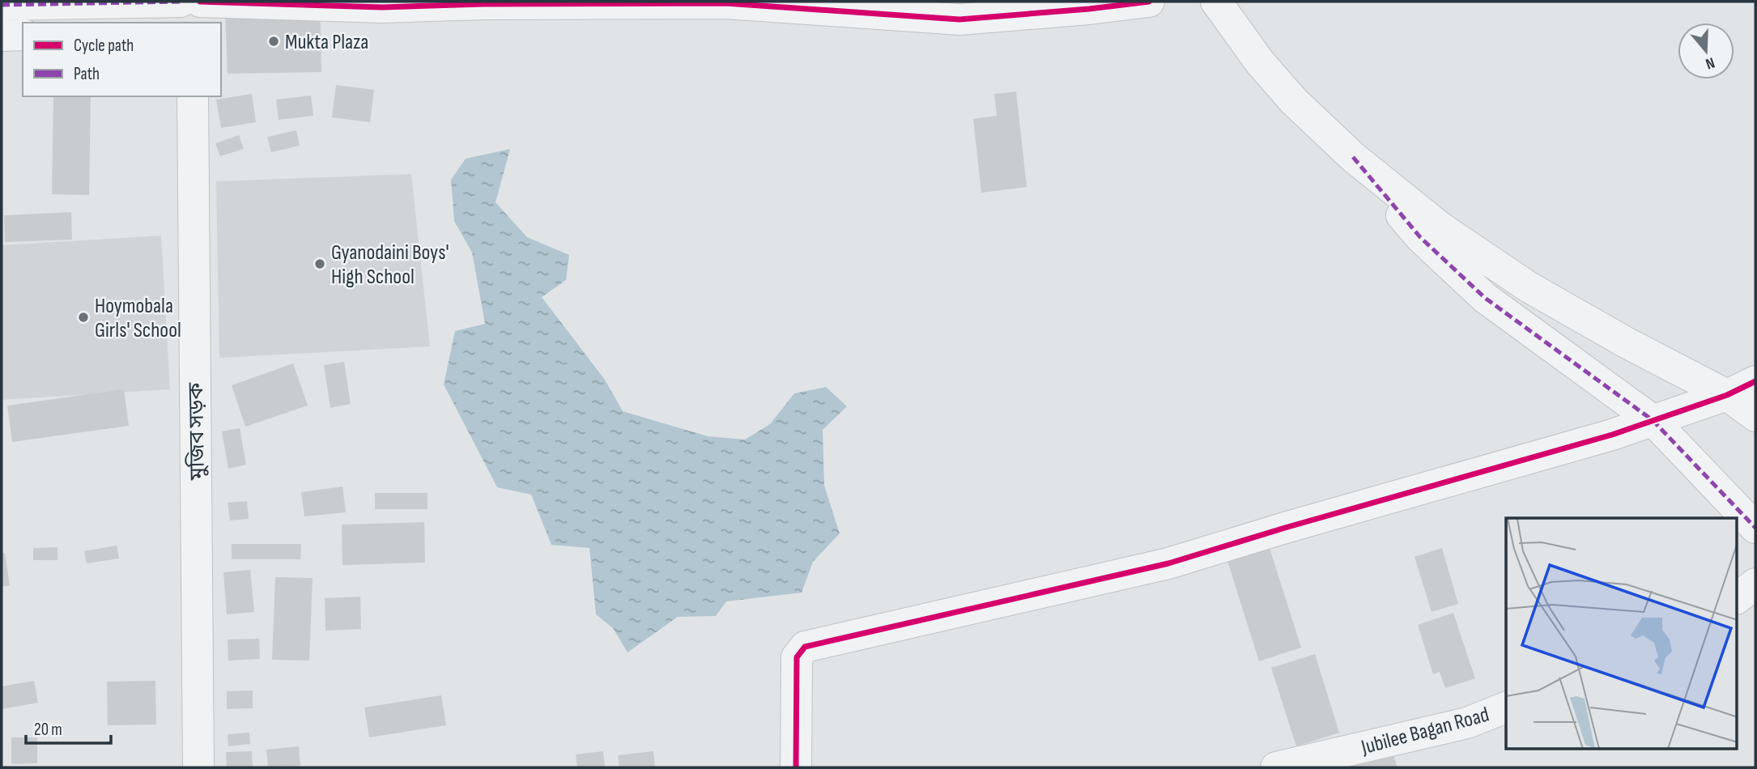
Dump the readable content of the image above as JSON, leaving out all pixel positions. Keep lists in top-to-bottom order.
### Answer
{
  "streets": {
    "street": ["মুজিব সড়ক", "Jubilee Bagan Road"]
  },
  "places": ["Mukta Plaza", "Gyanodaini Boys' High School", "Hoymobala Girls' School"],
  "legend": ["Cycle path", "Path"],
  "scale_bar": "20 m",
  "north": "bottom"
}
